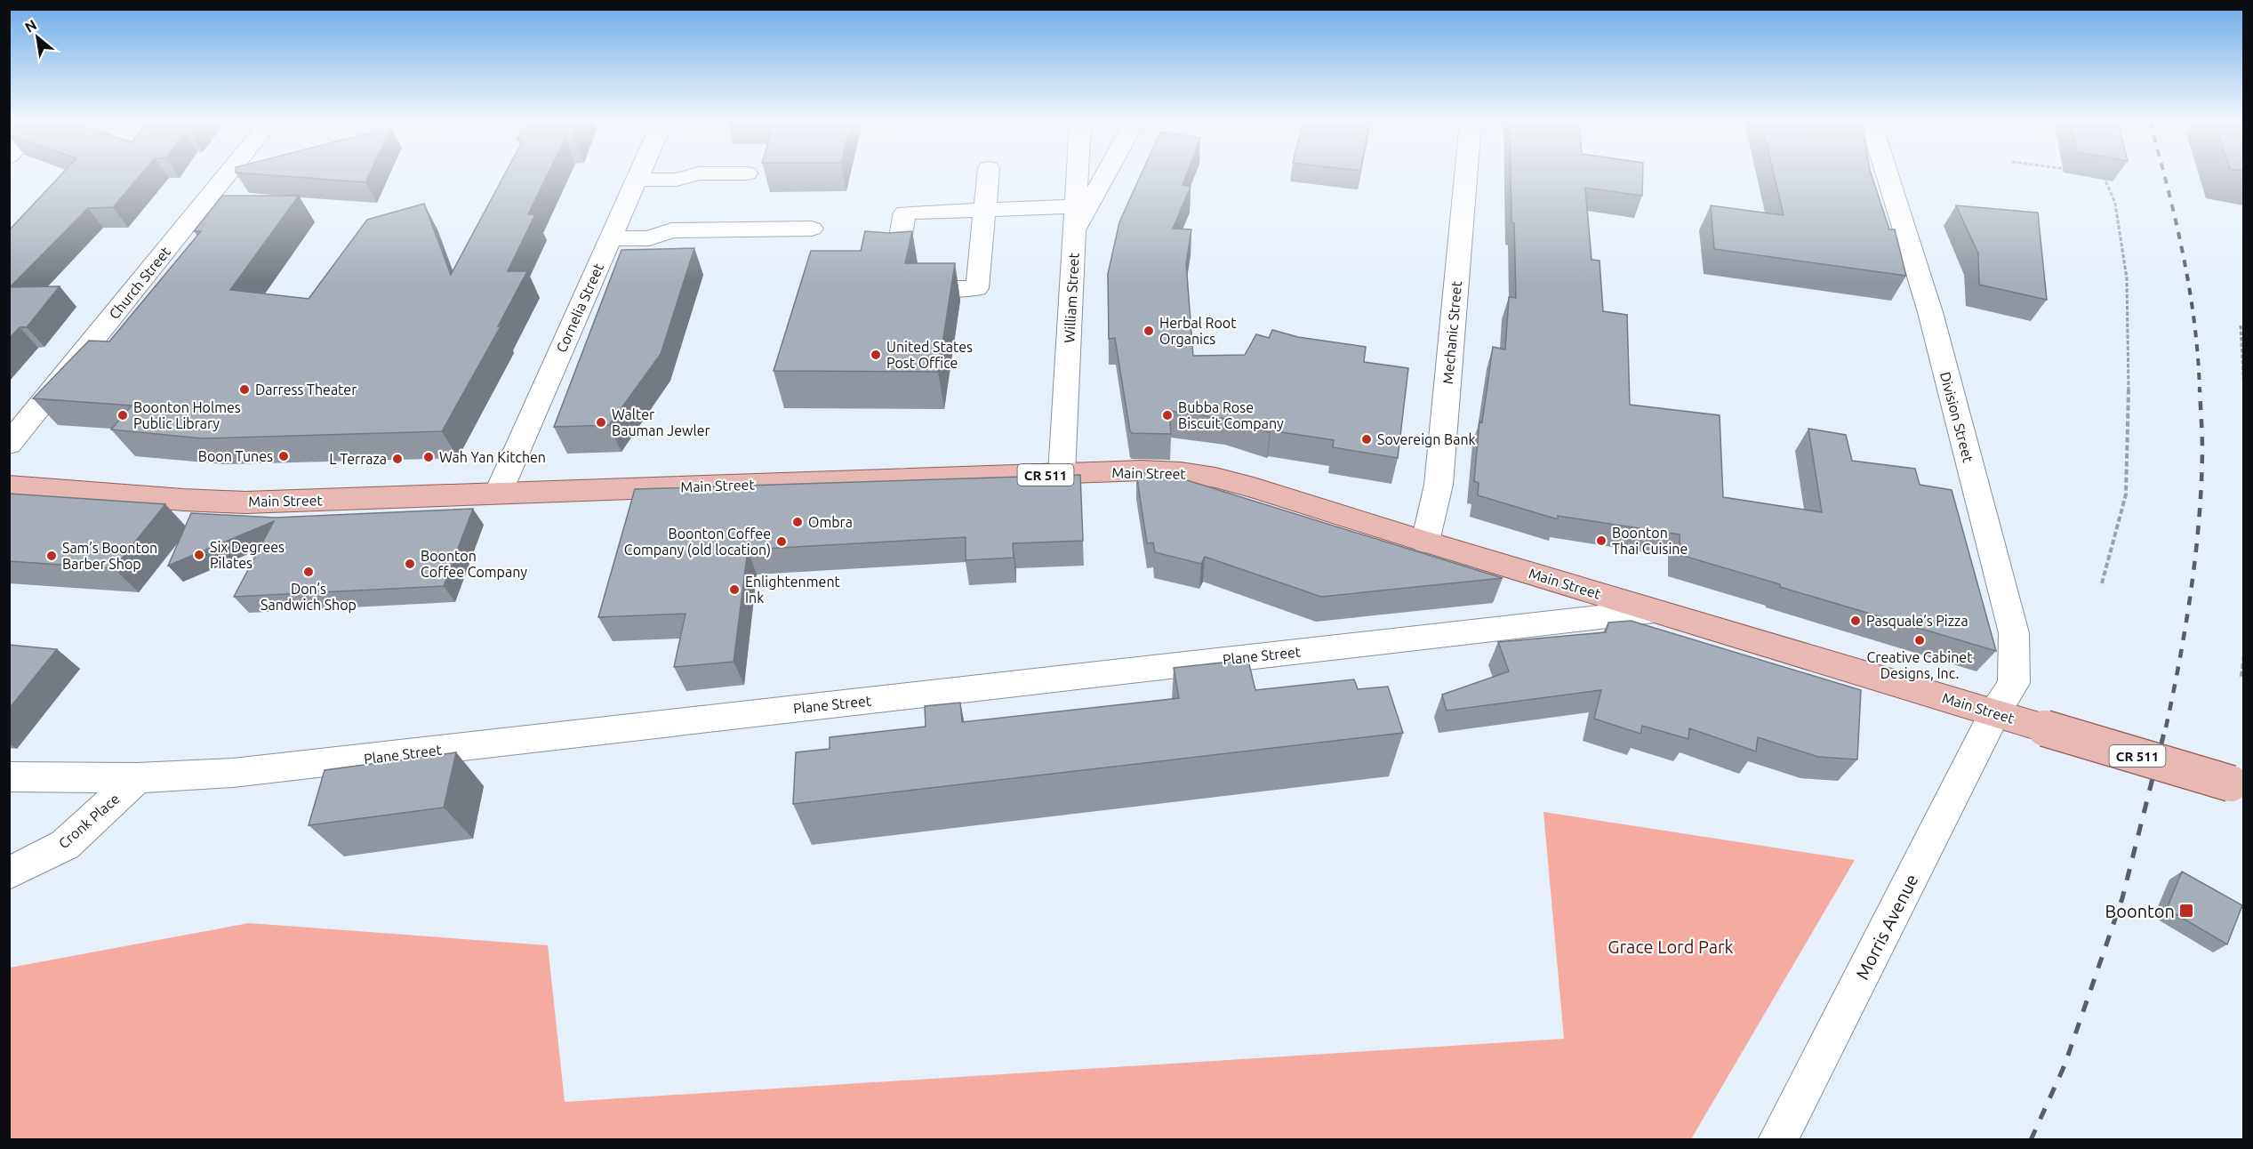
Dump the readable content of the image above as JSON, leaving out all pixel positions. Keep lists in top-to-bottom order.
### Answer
{
  "streets": {
    "main road": ["Main Street", "CR 511"],
    "street": [
      "Church Street",
      "William Street",
      "Cornelia Street",
      "Mechanic Street",
      "Division Street",
      "Plane Street",
      "Cronk Place",
      "Morris Avenue"
    ]
  },
  "crossings": [
    ["William Street", "Main Street"],
    ["Cornelia Street", "Main Street"],
    ["Mechanic Street", "Main Street"],
    ["Division Street", "Main Street"],
    ["Division Street", "Morris Avenue"],
    ["Main Street", "Plane Street"],
    ["Main Street", "Morris Avenue"],
    ["Plane Street", "Cronk Place"]
  ],
  "parks": ["Grace Lord Park"],
  "places": {
    "other": [
      "Herbal Root Organics",
      "United States Post Office",
      "Darress Theater",
      "Boonton Holmes Public Library",
      "Bubba Rose Biscuit Company",
      "Walter Bauman Jewler",
      "Sovereign Bank",
      "Boon Tunes",
      "Wah Yan Kitchen",
      "L Terraza",
      "Ombra",
      "Boonton Thai Cuisine",
      "Boonton Coffee Company (old location)",
      "Six Degrees Pilates",
      "Sam’s Boonton Barber Shop",
      "Boonton Coffee Company",
      "Don’s Sandwich Shop",
      "Enlightenment Ink",
      "Pasquale’s Pizza",
      "Creative Cabinet Designs, Inc."
    ],
    "transit": ["Boonton"]
  },
  "north": "top left"
}
